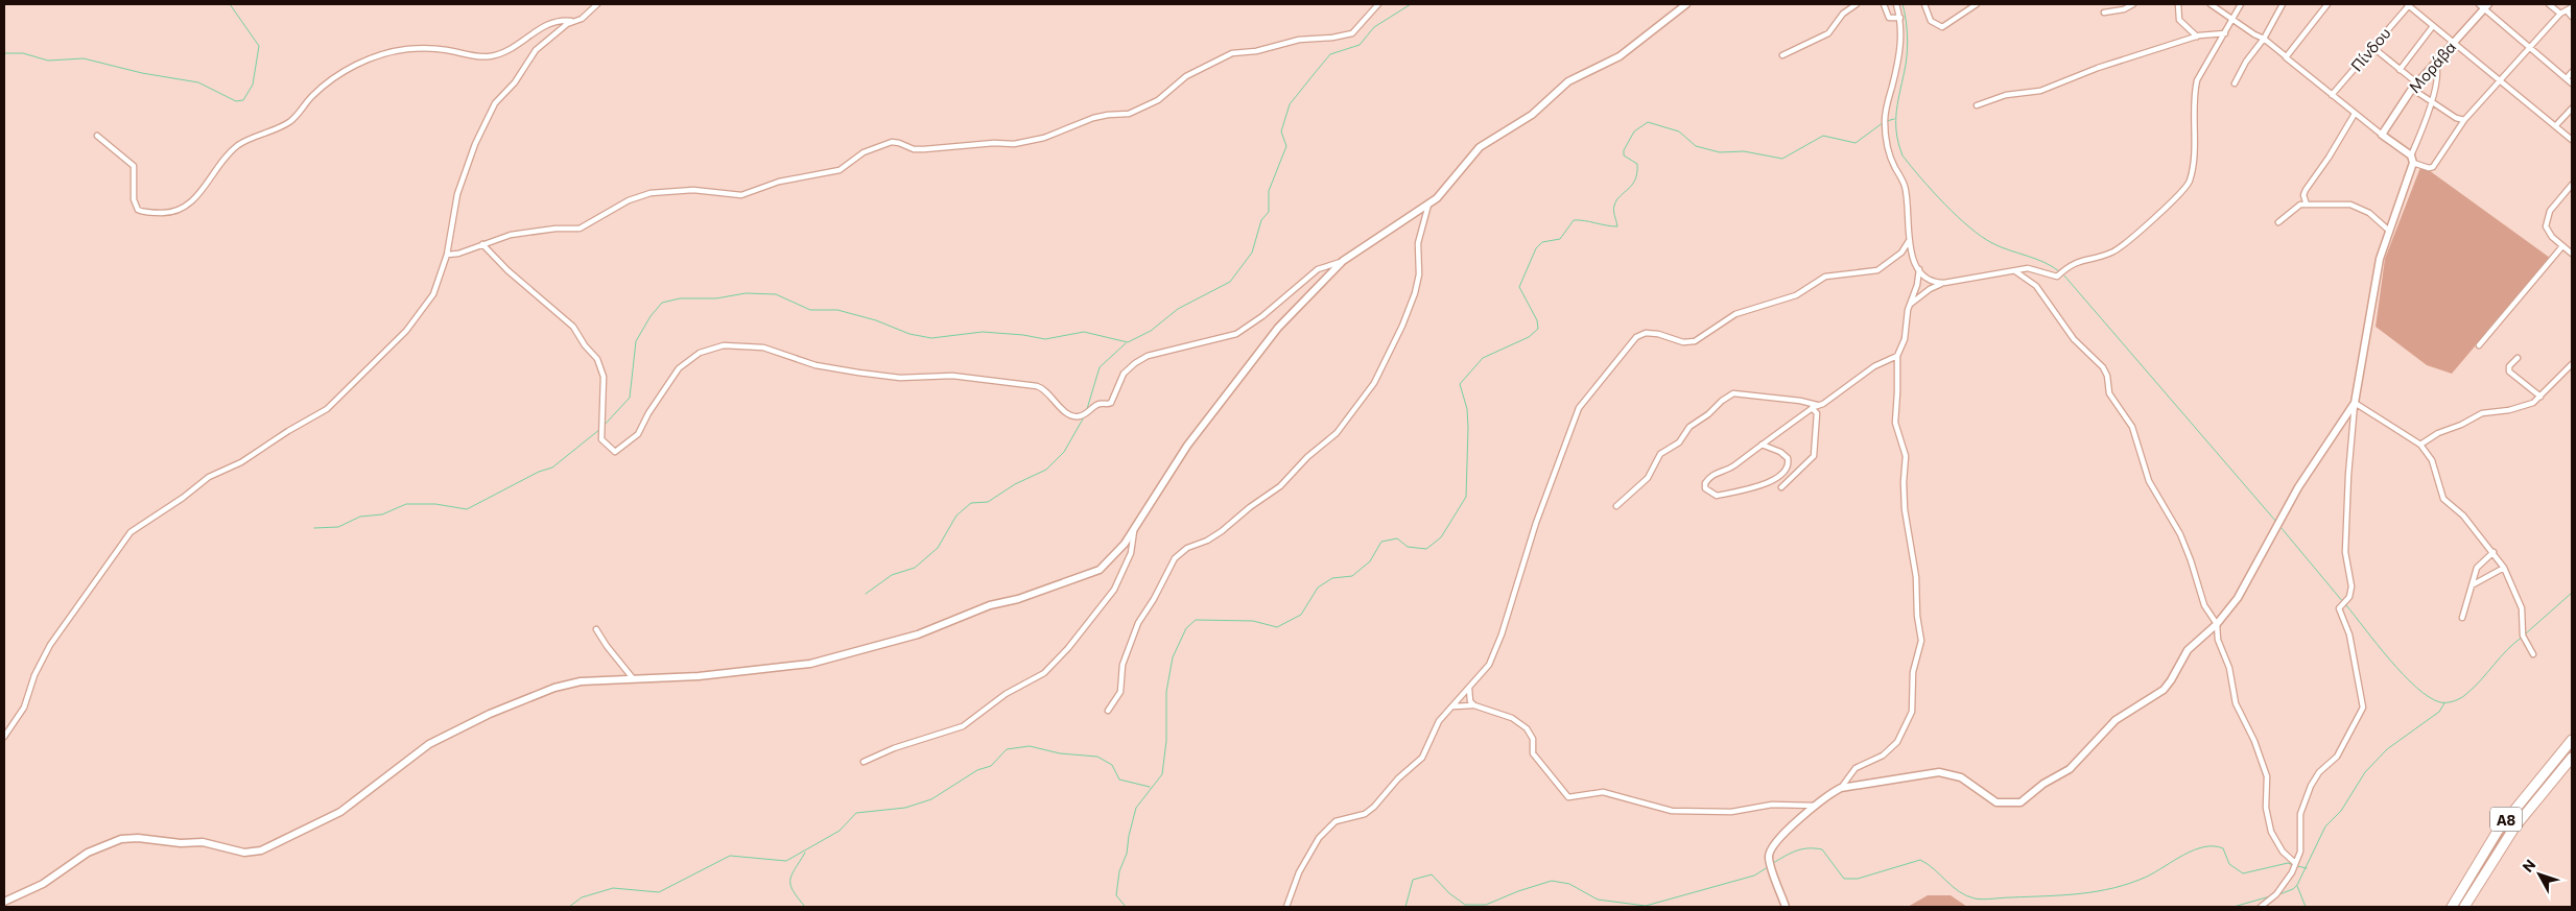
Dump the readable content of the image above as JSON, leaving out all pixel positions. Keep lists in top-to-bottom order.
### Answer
{
  "streets": {
    "highway": ["Α8"],
    "street": ["Πίνδου", "Μοράβα"]
  },
  "north": "top left"
}
